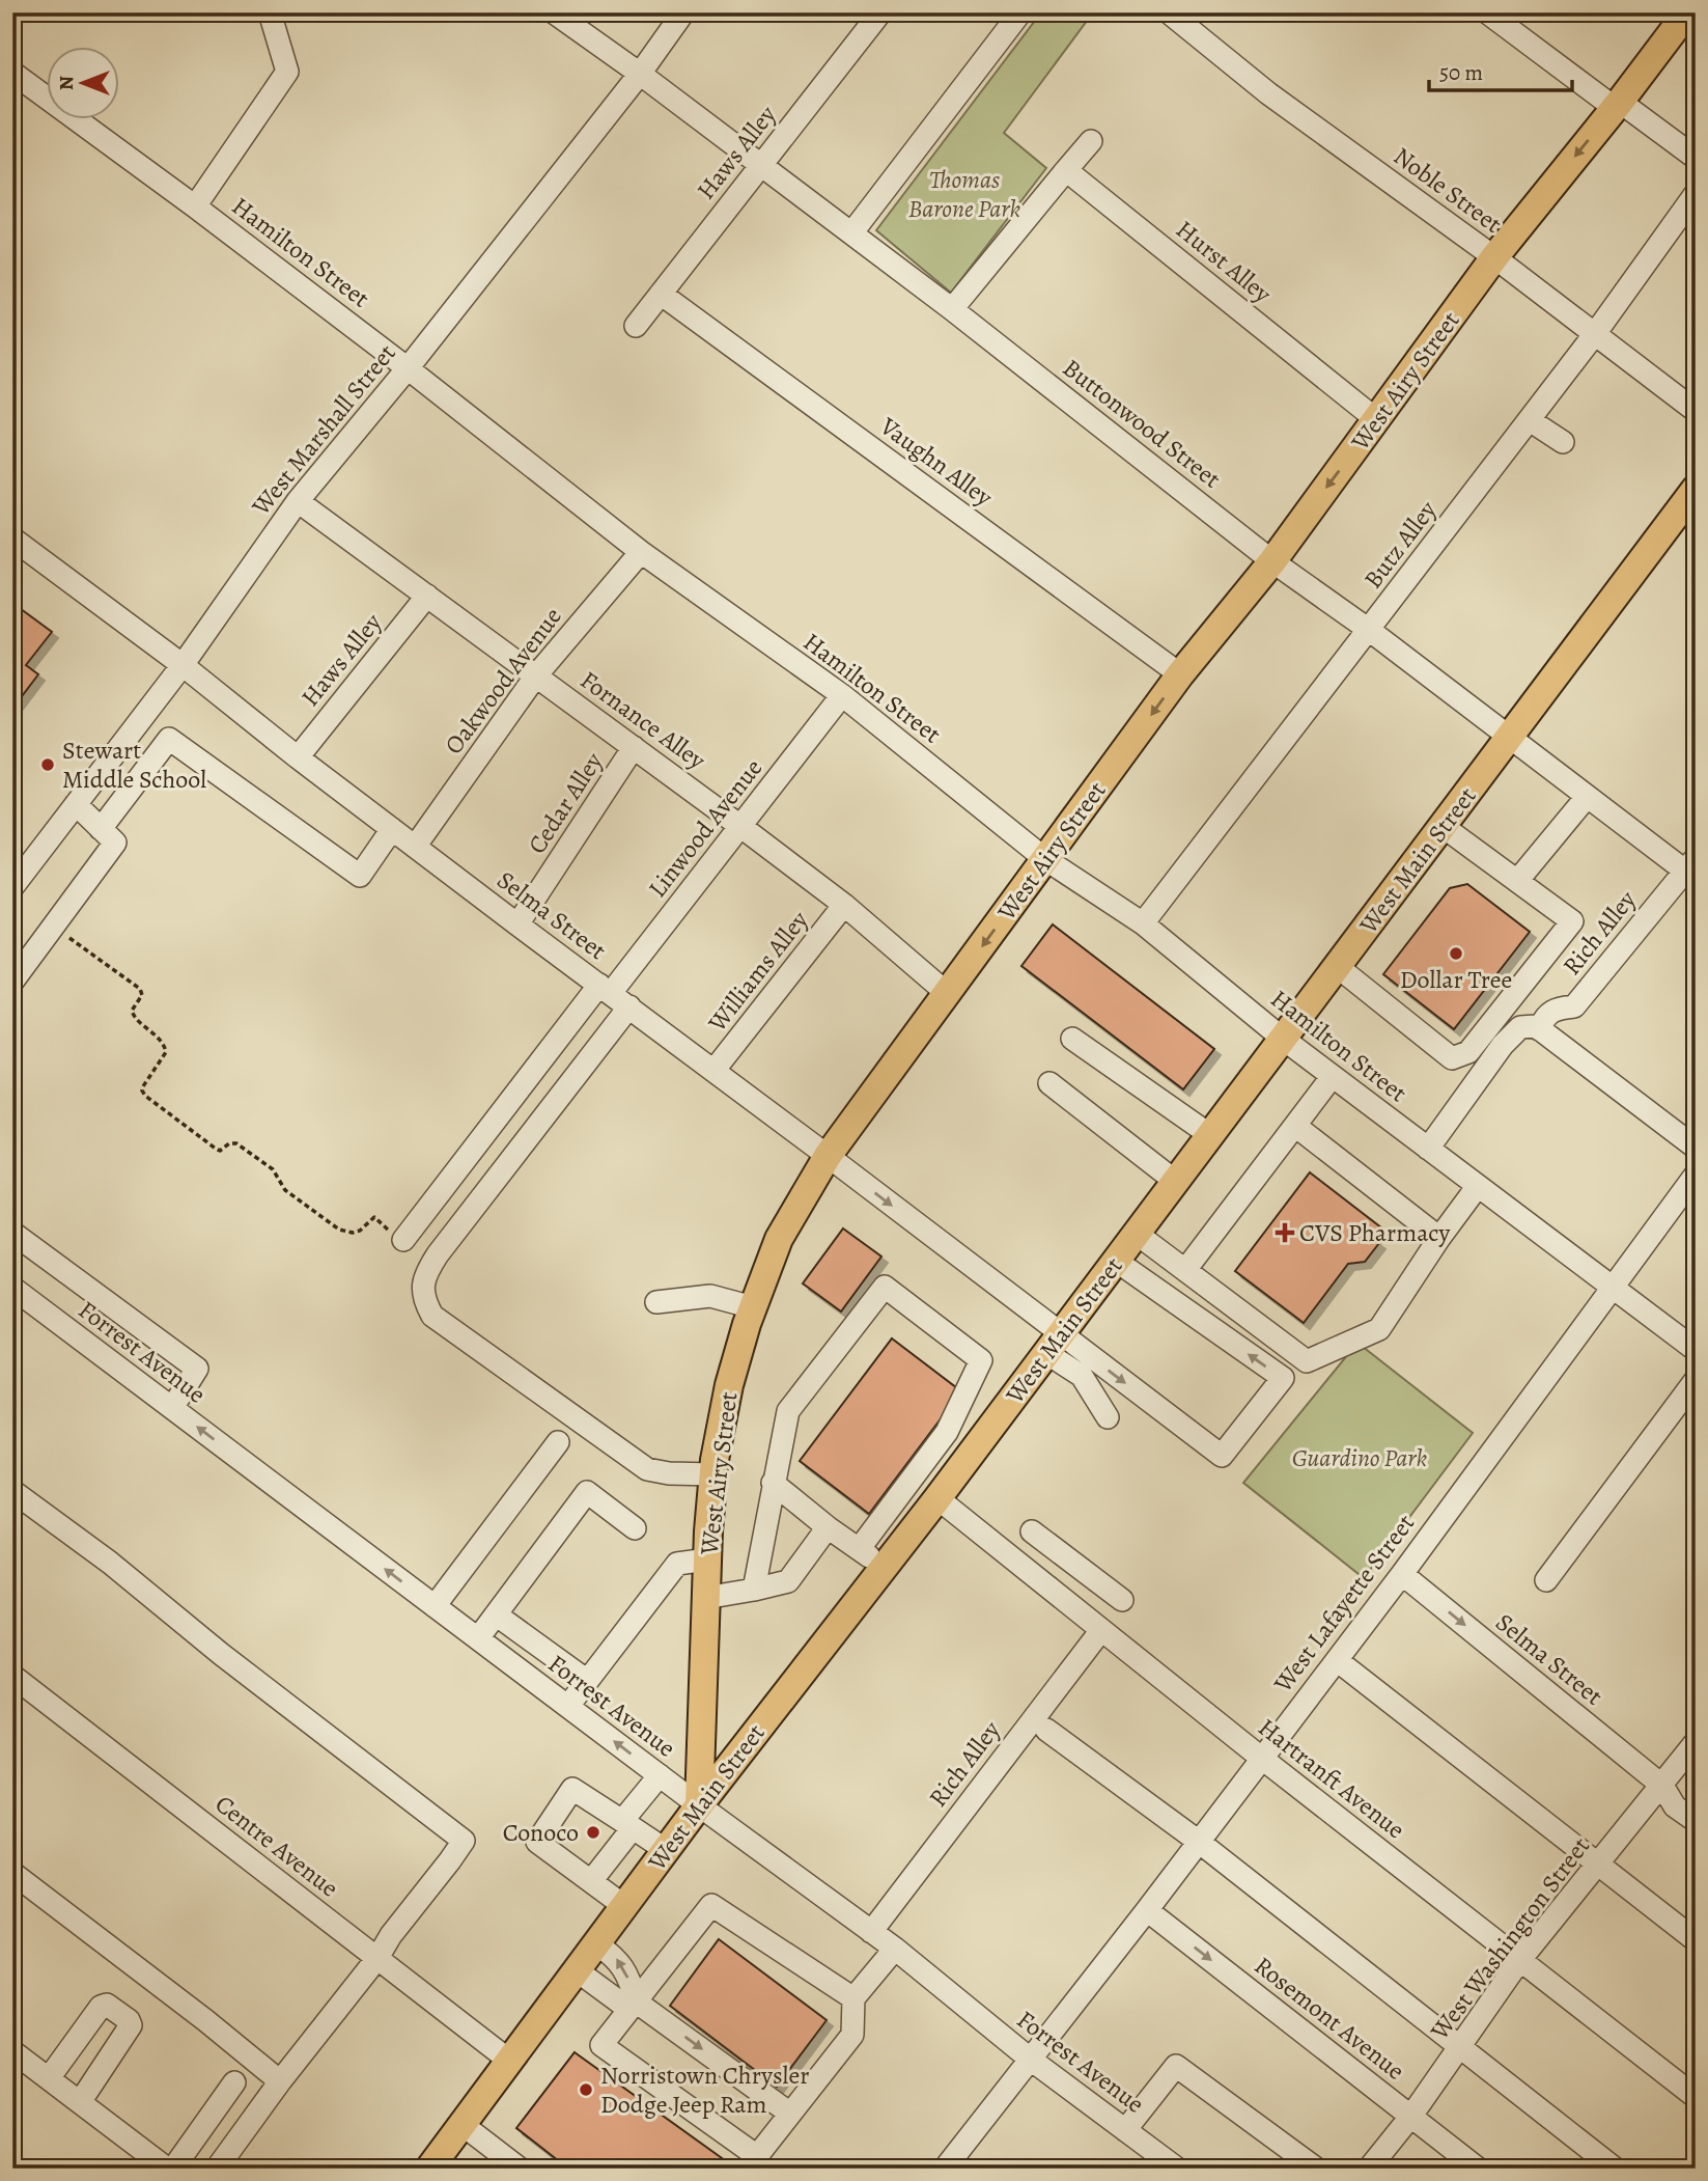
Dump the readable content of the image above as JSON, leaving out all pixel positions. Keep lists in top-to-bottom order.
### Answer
{
  "streets": {
    "main road": ["West Airy Street", "West Main Street"],
    "street": [
      "Haws Alley",
      "Noble Street",
      "Hamilton Street",
      "Hurst Alley",
      "Buttonwood Street",
      "West Marshall Street",
      "Vaughn Alley",
      "Butz Alley",
      "Oakwood Avenue",
      "Fornance Alley",
      "Cedar Alley",
      "Linwood Avenue",
      "Selma Street",
      "Rich Alley",
      "Williams Alley",
      "Forrest Avenue",
      "West Lafayette Street",
      "Hartranft Avenue",
      "Centre Avenue",
      "West Washington Street",
      "Rosemont Avenue"
    ]
  },
  "crossings": [
    ["Haws Alley", "Buttonwood Street"],
    ["Haws Alley", "Vaughn Alley"],
    ["Haws Alley", "Fornance Alley"],
    ["Haws Alley", "Selma Street"],
    ["Noble Street", "West Airy Street"],
    ["Noble Street", "Butz Alley"],
    ["Hamilton Street", "West Airy Street"],
    ["Hamilton Street", "West Marshall Street"],
    ["Hamilton Street", "Butz Alley"],
    ["Hamilton Street", "Oakwood Avenue"],
    ["Hamilton Street", "Linwood Avenue"],
    ["Hamilton Street", "West Main Street"],
    ["Hamilton Street", "West Lafayette Street"],
    ["Hurst Alley", "West Airy Street"],
    ["West Airy Street", "Buttonwood Street"],
    ["West Airy Street", "Vaughn Alley"],
    ["West Airy Street", "Fornance Alley"],
    ["West Airy Street", "West Main Street"],
    ["West Airy Street", "Selma Street"],
    ["West Airy Street", "Forrest Avenue"],
    ["Buttonwood Street", "West Marshall Street"],
    ["Buttonwood Street", "Butz Alley"],
    ["Buttonwood Street", "West Main Street"],
    ["Buttonwood Street", "Rich Alley"],
    ["West Marshall Street", "Fornance Alley"],
    ["West Marshall Street", "Selma Street"],
    ["Oakwood Avenue", "Fornance Alley"],
    ["Oakwood Avenue", "Selma Street"],
    ["Fornance Alley", "Cedar Alley"],
    ["Fornance Alley", "Linwood Avenue"],
    ["Fornance Alley", "Williams Alley"],
    ["Cedar Alley", "Selma Street"],
    ["Linwood Avenue", "Selma Street"],
    ["West Main Street", "Selma Street"],
    ["West Main Street", "Forrest Avenue"],
    ["West Main Street", "Hartranft Avenue"],
    ["West Main Street", "Centre Avenue"],
    ["Selma Street", "Williams Alley"],
    ["Selma Street", "West Lafayette Street"],
    ["Selma Street", "West Washington Street"],
    ["Rich Alley", "Forrest Avenue"],
    ["Rich Alley", "Hartranft Avenue"],
    ["Forrest Avenue", "West Lafayette Street"],
    ["West Lafayette Street", "Hartranft Avenue"],
    ["West Lafayette Street", "Rosemont Avenue"],
    ["Hartranft Avenue", "West Washington Street"],
    ["West Washington Street", "Rosemont Avenue"]
  ],
  "one_way": ["West Airy Street"],
  "parks": ["Thomas Barone Park", "Guardino Park"],
  "places": {
    "other": [
      "Stewart Middle School",
      "Dollar Tree",
      "Conoco",
      "Norristown Chrysler Dodge Jeep Ram"
    ],
    "health": ["CVS Pharmacy"]
  },
  "scale_bar": "50 m",
  "north": "left"
}
